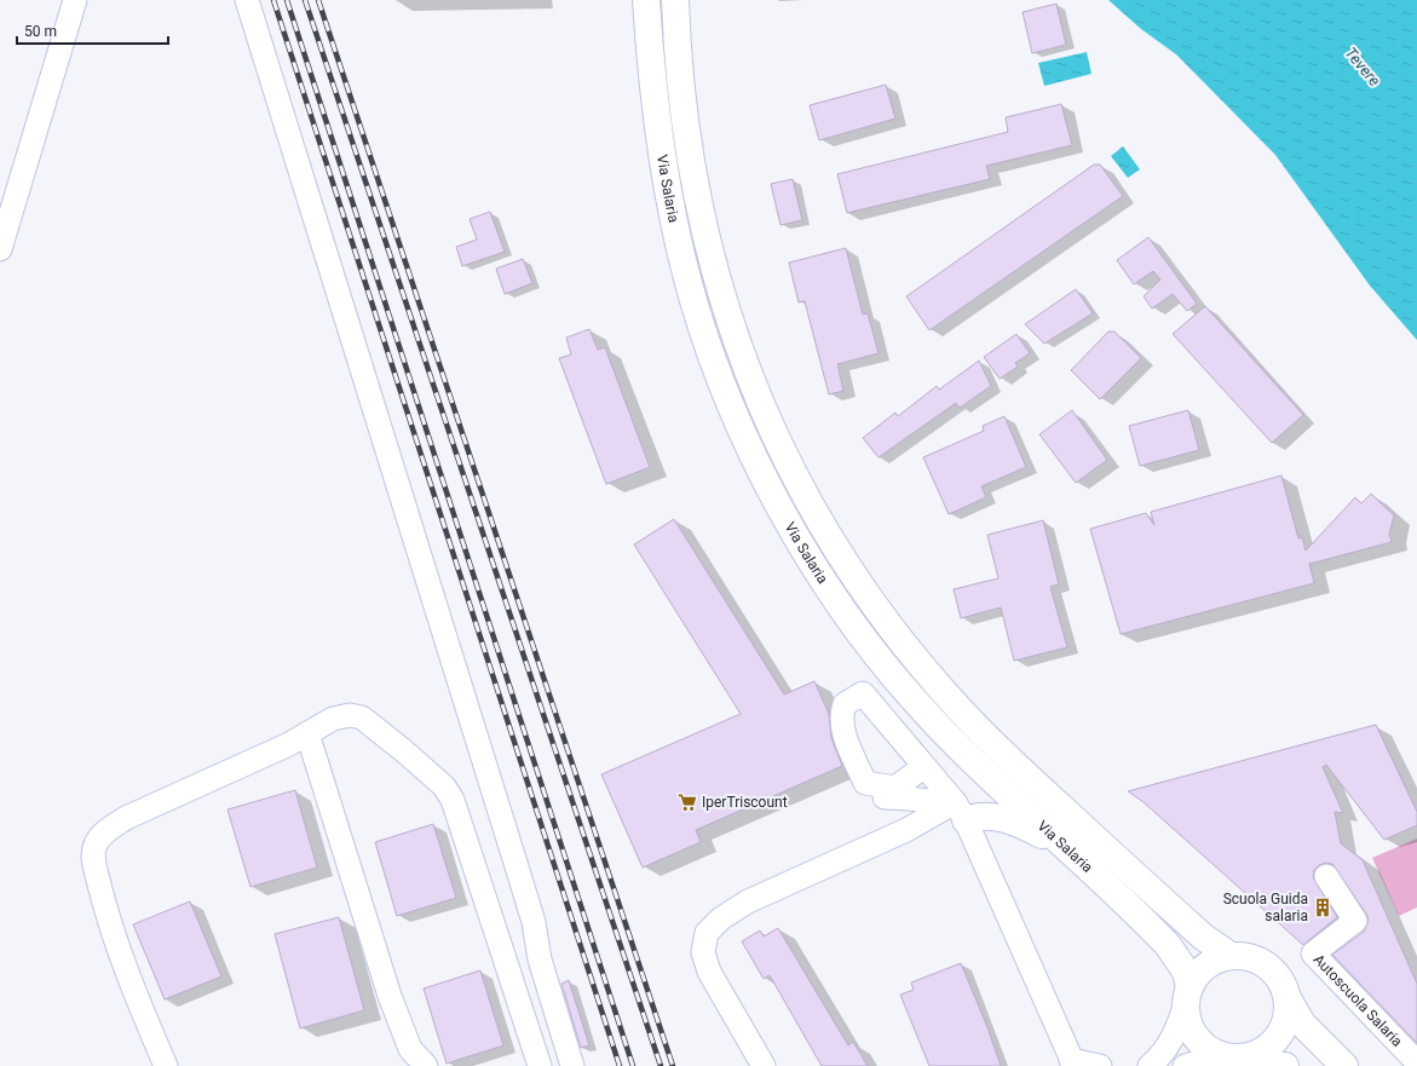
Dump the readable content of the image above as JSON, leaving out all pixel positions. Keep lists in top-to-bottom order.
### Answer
{
  "streets": {
    "main road": ["Via Salaria"],
    "street": ["Autoscuola Salaria"]
  },
  "water": ["Tevere"],
  "places": {
    "supermarket": ["IperTriscount"],
    "building": ["Scuola Guida salaria"]
  },
  "scale_bar": "50 m"
}
